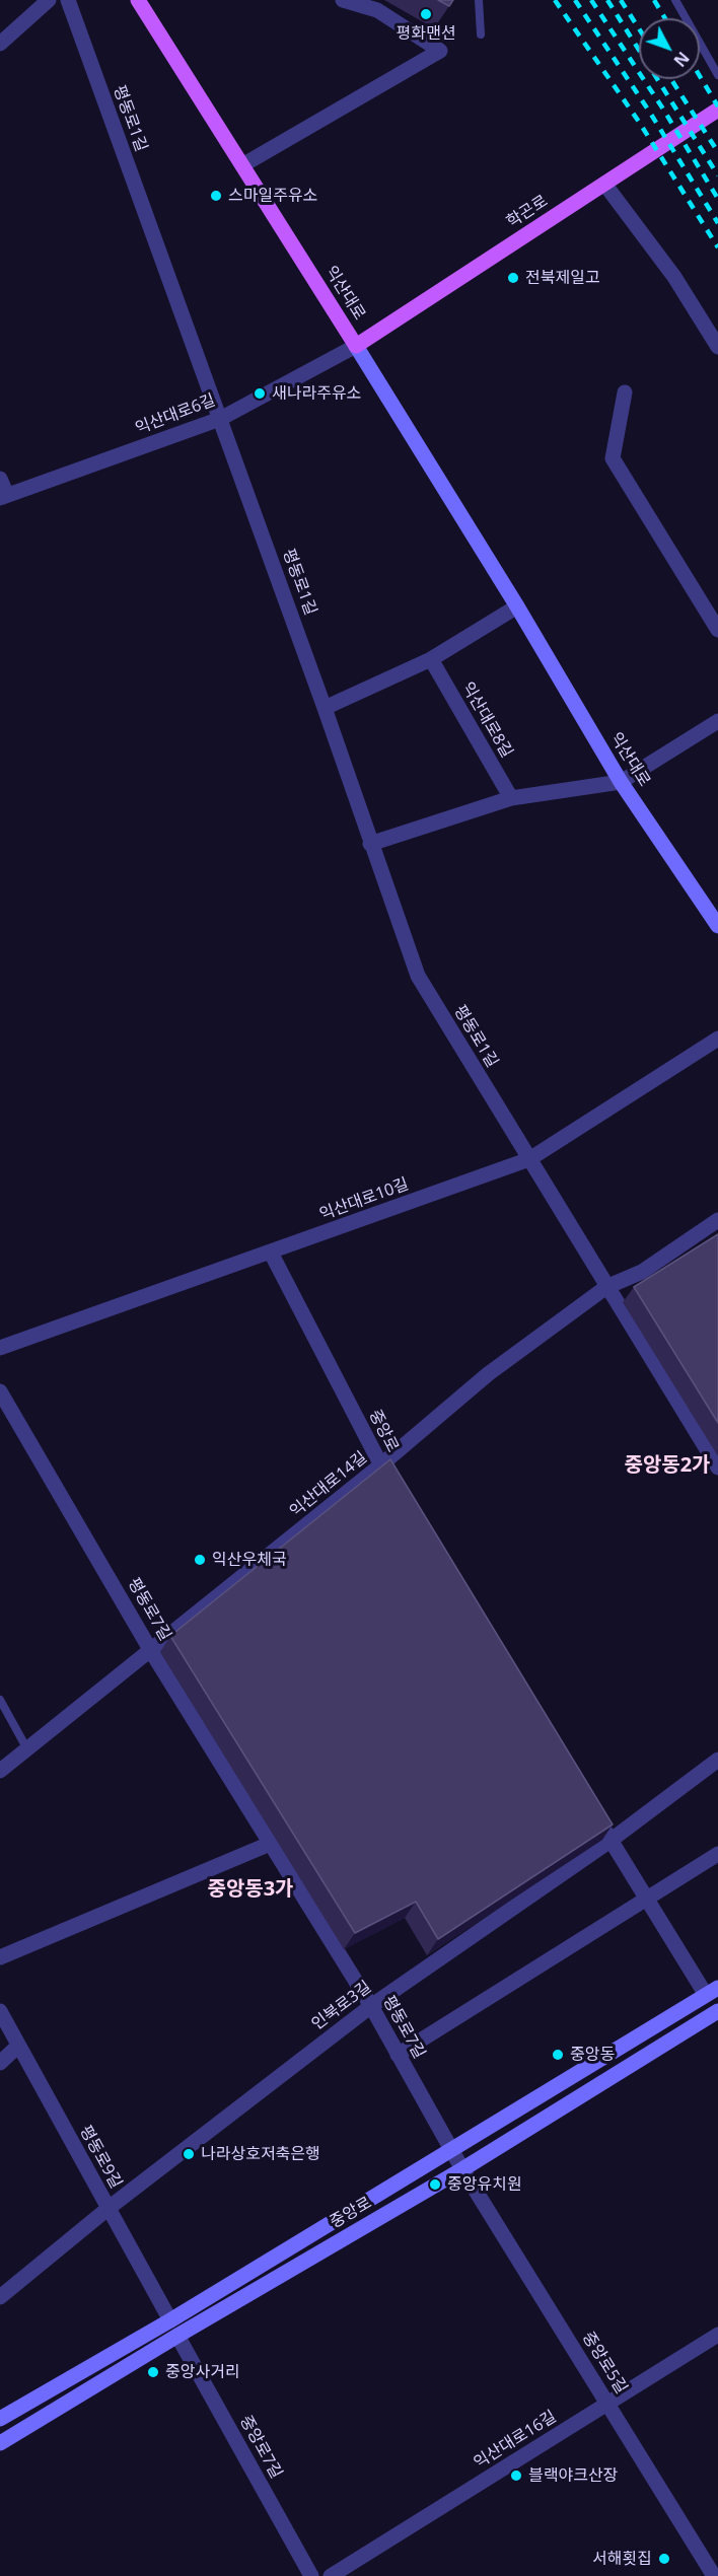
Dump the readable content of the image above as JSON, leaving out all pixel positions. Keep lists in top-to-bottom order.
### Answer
{
  "streets": {
    "main road": ["학곤로", "익산대로"],
    "street": [
      "평동로1길",
      "익산대로6길",
      "익산대로8길",
      "익산대로10길",
      "중앙로",
      "익산대로14길",
      "평동로7길",
      "인북로3길",
      "평동로9길",
      "중앙로5길",
      "익산대로16길",
      "중앙로7길"
    ]
  },
  "crossings": [
    ["평동로1길", "익산대로6길"],
    ["평동로1길", "익산대로10길"],
    ["학곤로", "익산대로"],
    ["학곤로", "익산대로6길"],
    ["익산대로", "익산대로6길"],
    ["익산대로10길", "중앙로"],
    ["중앙로", "익산대로14길"],
    ["중앙로", "평동로7길"],
    ["중앙로", "인북로3길"],
    ["중앙로", "평동로9길"],
    ["중앙로", "중앙로5길"],
    ["중앙로", "중앙로7길"],
    ["익산대로14길", "평동로7길"],
    ["평동로7길", "인북로3길"],
    ["평동로7길", "중앙로5길"],
    ["인북로3길", "평동로9길"],
    ["중앙로5길", "익산대로16길"]
  ],
  "districts": ["중앙동2가", "중앙동3가"],
  "places": [
    "평화맨션",
    "스마일주유소",
    "전북제일고",
    "새나라주유소",
    "익산우체국",
    "중앙동",
    "나라상호저축은행",
    "중앙유치원",
    "중앙사거리",
    "블랙야크산장",
    "서해횟집"
  ],
  "north": "bottom right"
}
